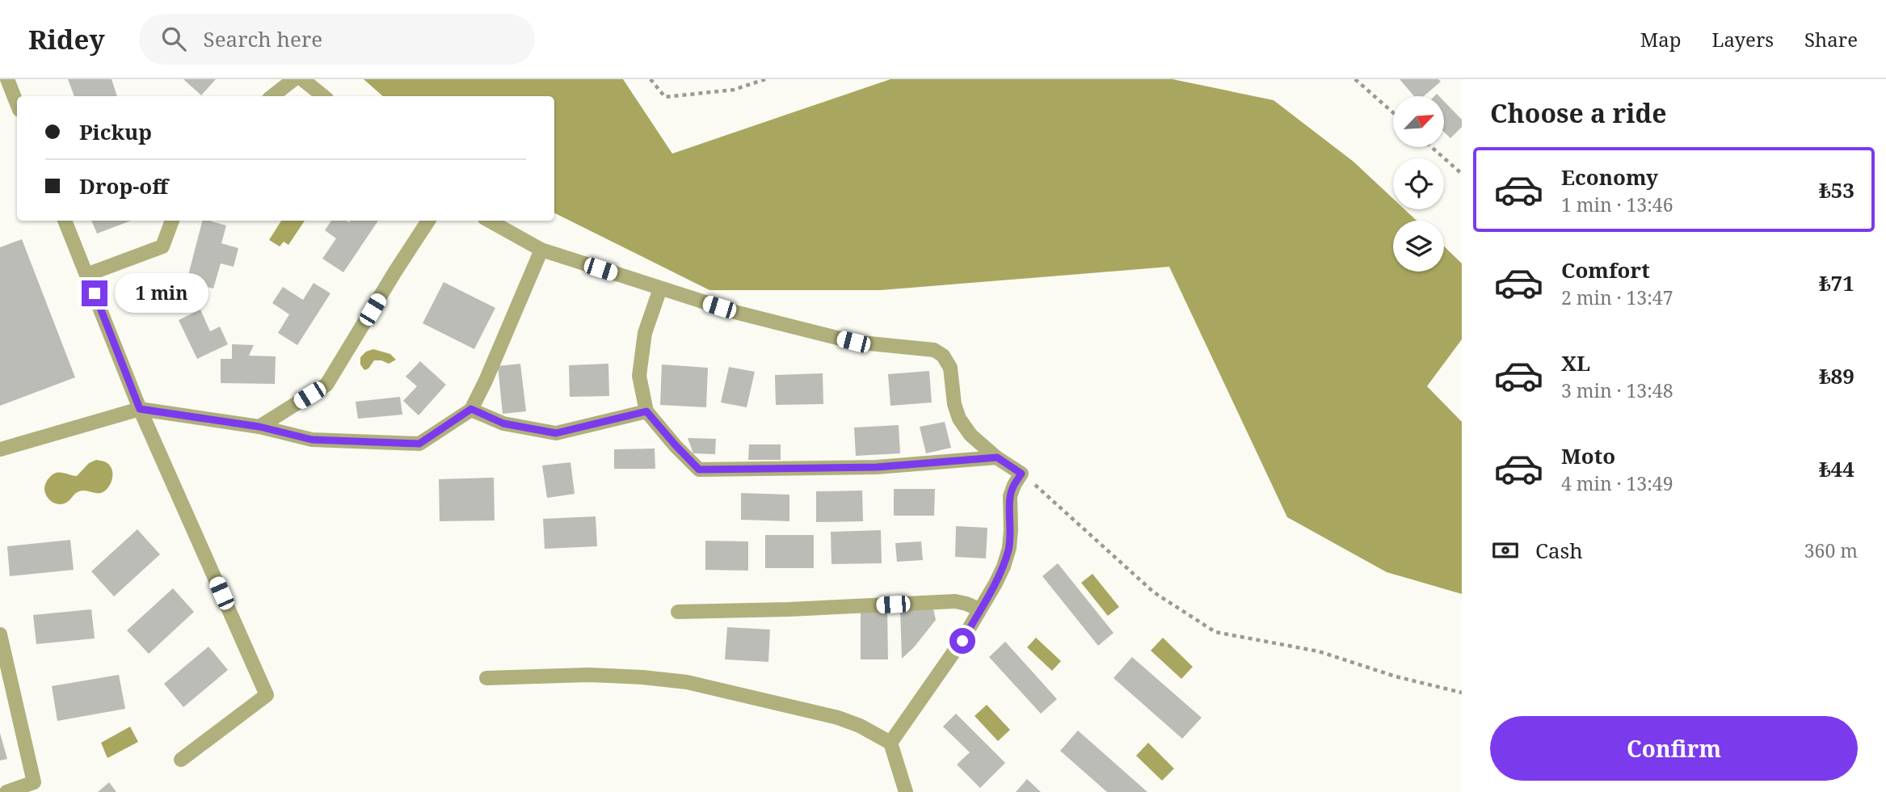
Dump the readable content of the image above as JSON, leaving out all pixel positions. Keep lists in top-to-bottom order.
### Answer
{
  "north": "top right",
  "page": {
    "header": "Ridey",
    "search": "Search here",
    "nav": ["Map", "Layers", "Share"],
    "heading": "Choose a ride",
    "banner": ["Pickup", "Drop-off"],
    "list": [
      {
        "name": "Economy",
        "note": "1 min · 13:46",
        "value": "₺53"
      },
      {
        "name": "Comfort",
        "note": "2 min · 13:47",
        "value": "₺71"
      },
      {
        "name": "XL",
        "note": "3 min · 13:48",
        "value": "₺89"
      },
      {
        "name": "Moto",
        "note": "4 min · 13:49",
        "value": "₺44"
      }
    ],
    "bubble": "1 min",
    "pay": ["Cash", "360 m"],
    "buttons": "Confirm"
  }
}
